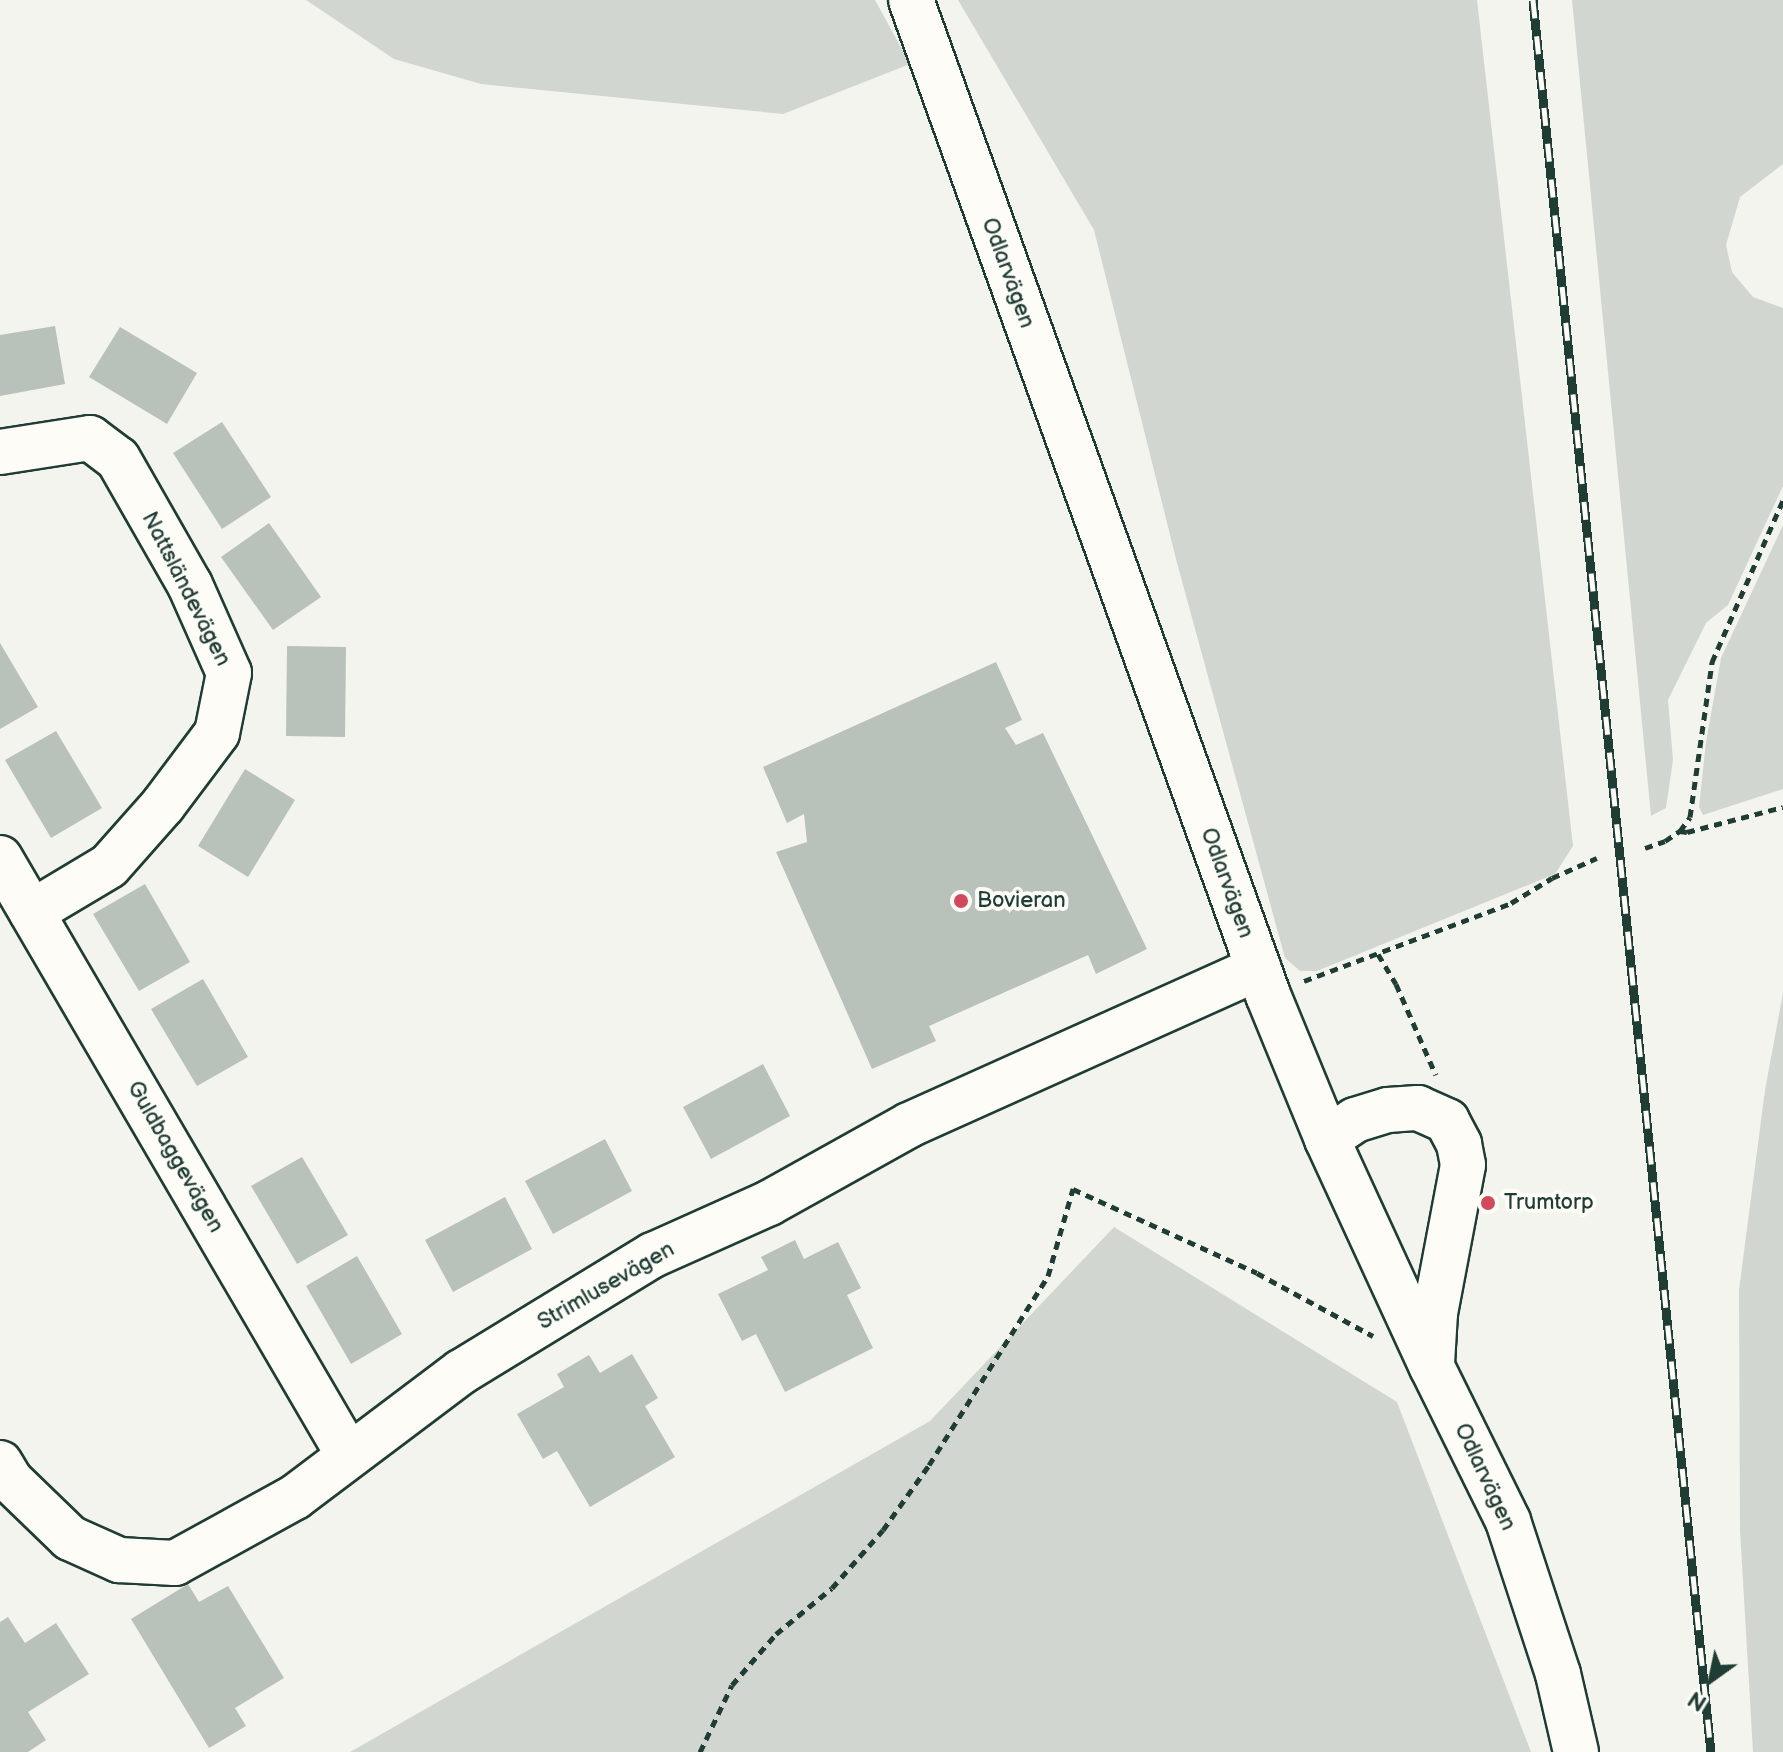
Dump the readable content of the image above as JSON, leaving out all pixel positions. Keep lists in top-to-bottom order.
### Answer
{
  "streets": {
    "street": [
      "Odlarvägen",
      "Nattsländevägen",
      "Guldbaggevägen",
      "Strimlusevägen"
    ]
  },
  "crossings": [
    ["Odlarvägen", "Strimlusevägen"],
    ["Nattsländevägen", "Guldbaggevägen"],
    ["Guldbaggevägen", "Strimlusevägen"]
  ],
  "places": ["Bovieran", "Trumtorp"],
  "north": "bottom left"
}
